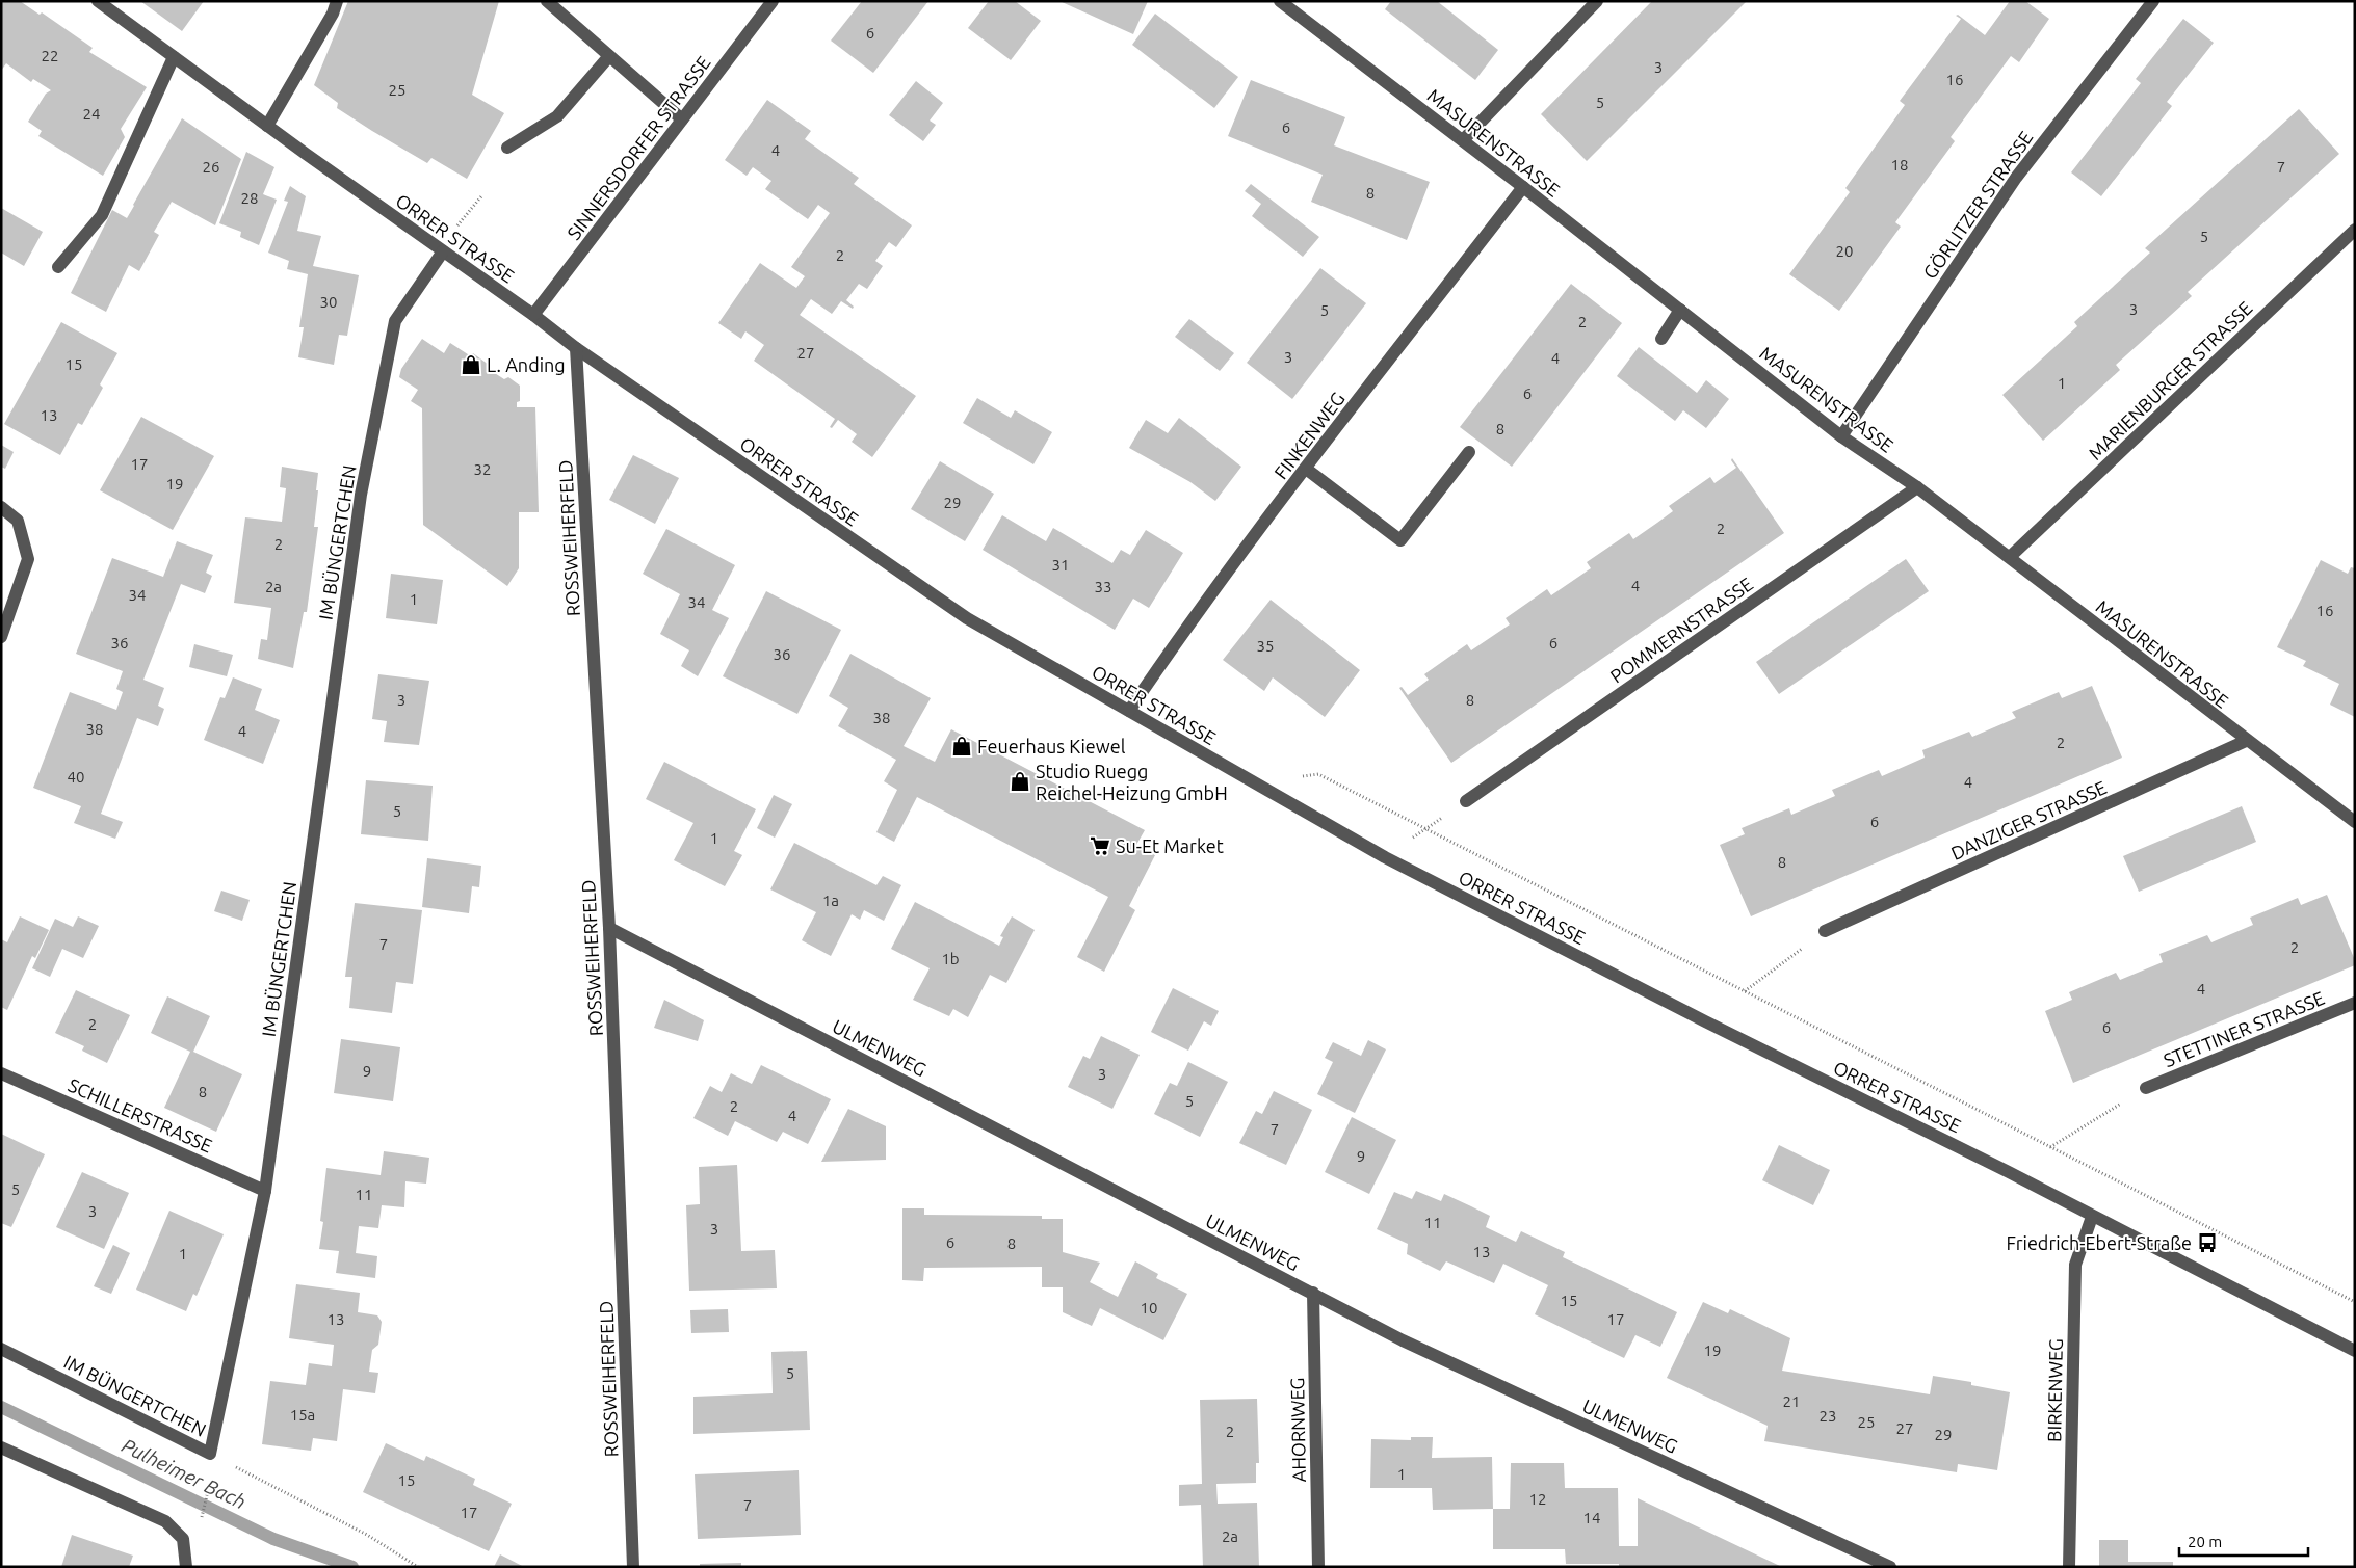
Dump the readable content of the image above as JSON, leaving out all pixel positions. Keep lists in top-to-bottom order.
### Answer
{
  "streets": {
    "street": [
      "MASURENSTRASSE",
      "SINNERSDORFER STRASSE",
      "GÖRLITZER STRASSE",
      "ORRER STRASSE",
      "MARIENBURGER STRASSE",
      "FINKENWEG",
      "ROSSWEIHERFELD",
      "IM BÜNGERTCHEN",
      "POMMERNSTRASSE",
      "DANZIGER STRASSE",
      "STETTINER STRASSE",
      "ULMENWEG",
      "SCHILLERSTRASSE",
      "BIRKENWEG",
      "AHORNWEG"
    ]
  },
  "crossings": [
    ["MASURENSTRASSE", "GÖRLITZER STRASSE"],
    ["MASURENSTRASSE", "MARIENBURGER STRASSE"],
    ["MASURENSTRASSE", "FINKENWEG"],
    ["MASURENSTRASSE", "POMMERNSTRASSE"],
    ["MASURENSTRASSE", "DANZIGER STRASSE"],
    ["SINNERSDORFER STRASSE", "ORRER STRASSE"],
    ["ORRER STRASSE", "FINKENWEG"],
    ["ORRER STRASSE", "ROSSWEIHERFELD"],
    ["ORRER STRASSE", "IM BÜNGERTCHEN"],
    ["ORRER STRASSE", "BIRKENWEG"],
    ["ROSSWEIHERFELD", "ULMENWEG"],
    ["IM BÜNGERTCHEN", "SCHILLERSTRASSE"],
    ["ULMENWEG", "AHORNWEG"]
  ],
  "water": ["Pulheimer Bach"],
  "places": {
    "shop": ["L. Anding", "Feuerhaus Kiewel", "Studio Ruegg Reichel-Heizung GmbH"],
    "supermarket": ["Su-Et Market"],
    "bus stop": ["Friedrich-Ebert-Straße"]
  },
  "house_numbers": [
    "6",
    "22",
    "3",
    "16",
    "25",
    "5",
    "24",
    "6",
    "4",
    "18",
    "26",
    "7",
    "8",
    "28",
    "5",
    "20",
    "2",
    "30",
    "3",
    "5",
    "2",
    "27",
    "3",
    "4",
    "15",
    "1",
    "6",
    "13",
    "8",
    "17",
    "32",
    "19",
    "29",
    "2",
    "2",
    "31",
    "4",
    "2a",
    "33",
    "34",
    "1",
    "34",
    "16",
    "36",
    "6",
    "35",
    "36",
    "3",
    "8",
    "38",
    "38",
    "4",
    "2",
    "40",
    "4",
    "5",
    "6",
    "1",
    "8",
    "1a",
    "7",
    "2",
    "1b",
    "4",
    "2",
    "6",
    "9",
    "3",
    "8",
    "5",
    "2",
    "4",
    "7",
    "9",
    "5",
    "11",
    "3",
    "11",
    "3",
    "6",
    "8",
    "13",
    "1",
    "15",
    "10",
    "13",
    "17",
    "19",
    "5",
    "21",
    "15a",
    "23",
    "25",
    "27",
    "2",
    "29",
    "1",
    "15",
    "12",
    "7",
    "17",
    "14",
    "2a"
  ],
  "scale_bar": "20 m"
}
